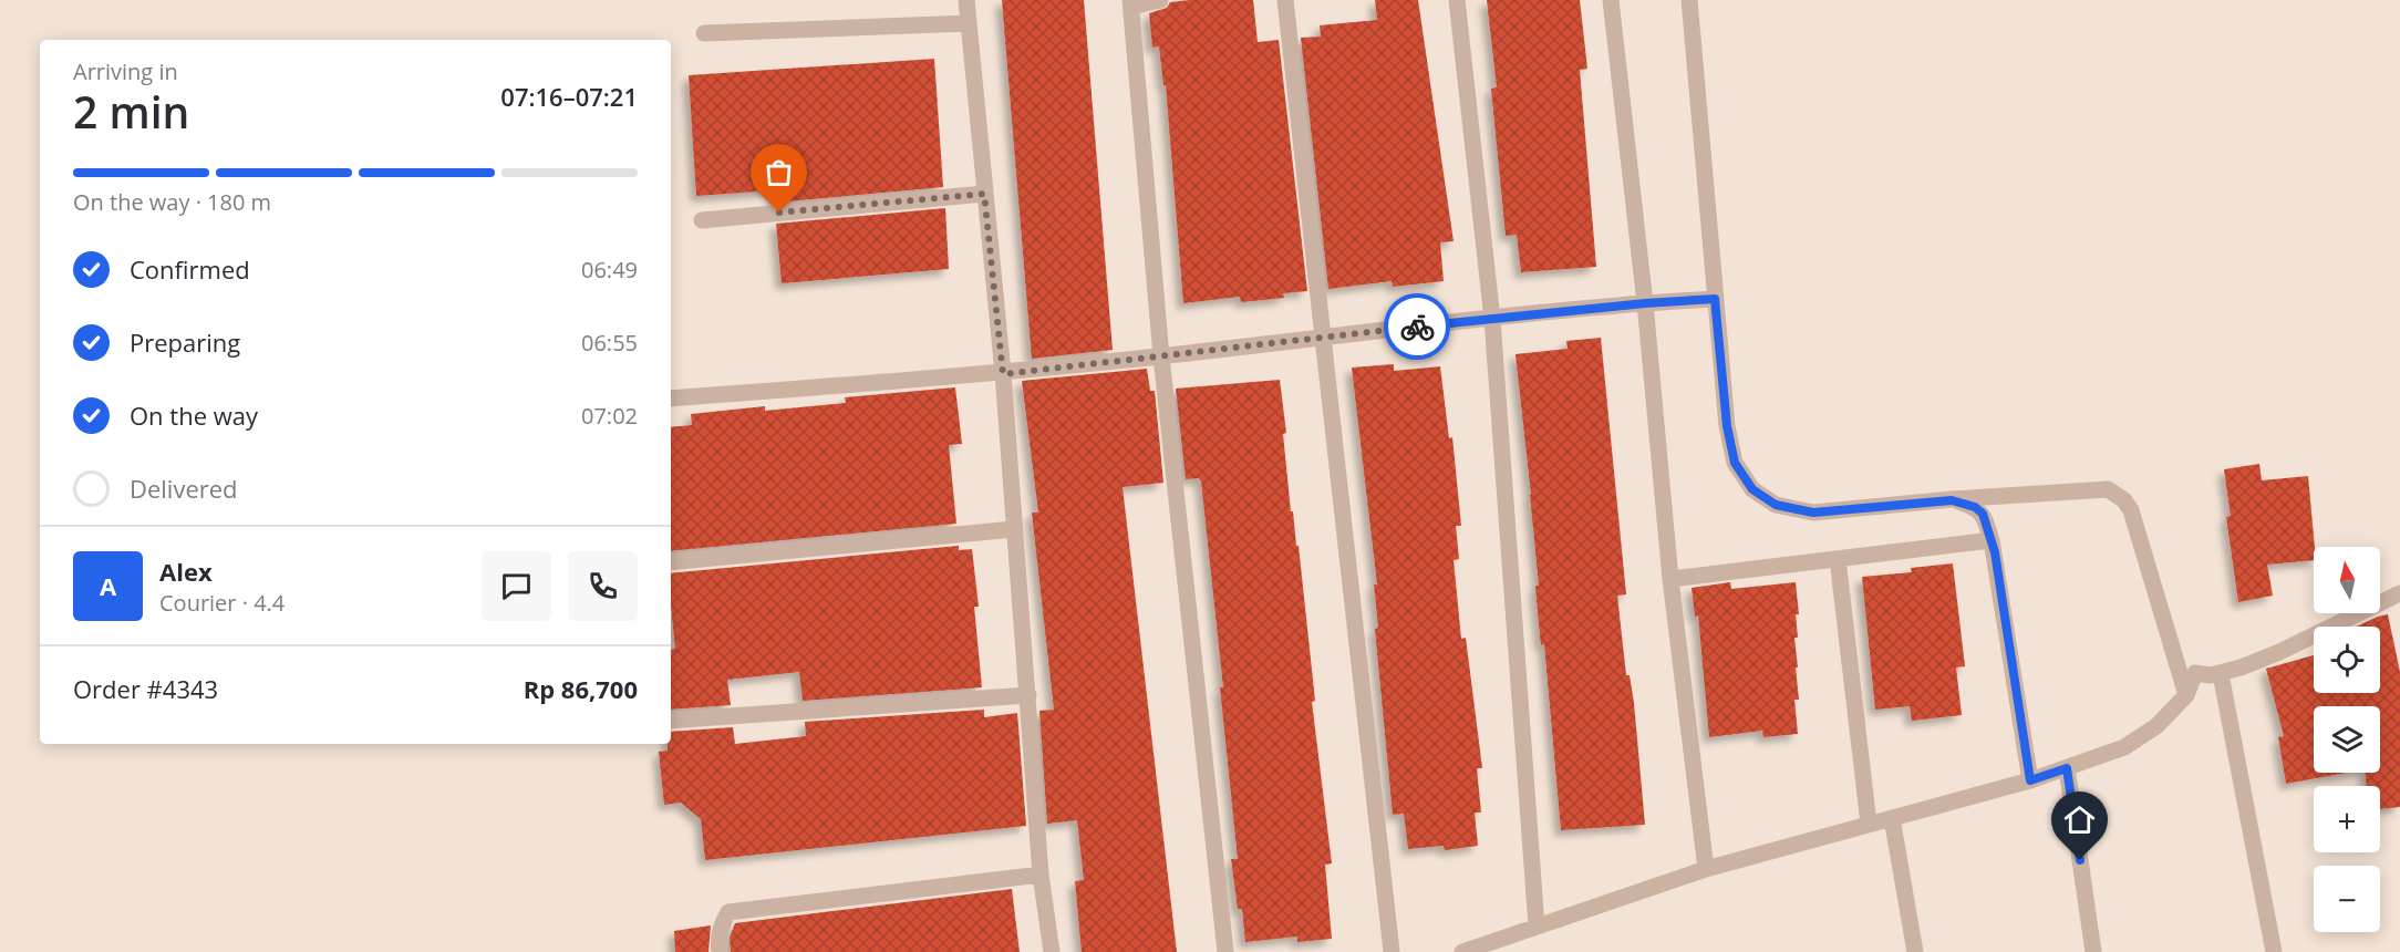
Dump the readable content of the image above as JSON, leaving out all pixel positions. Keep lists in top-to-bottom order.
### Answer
{
  "north": "top",
  "page": {
    "heading": ["2 min", "Arriving in", "07:16–07:21"],
    "panel": [
      "Alex",
      "Courier · 4.4",
      "Order #4343",
      "Rp 86,700"
    ],
    "bar": "On the way · 180 m",
    "list": [
      ["Confirmed", "06:49"],
      ["Preparing", "06:55"],
      ["On the way", "07:02"],
      "Delivered"
    ],
    "map_buttons": ["+", "−"],
    "round": "A"
  }
}
